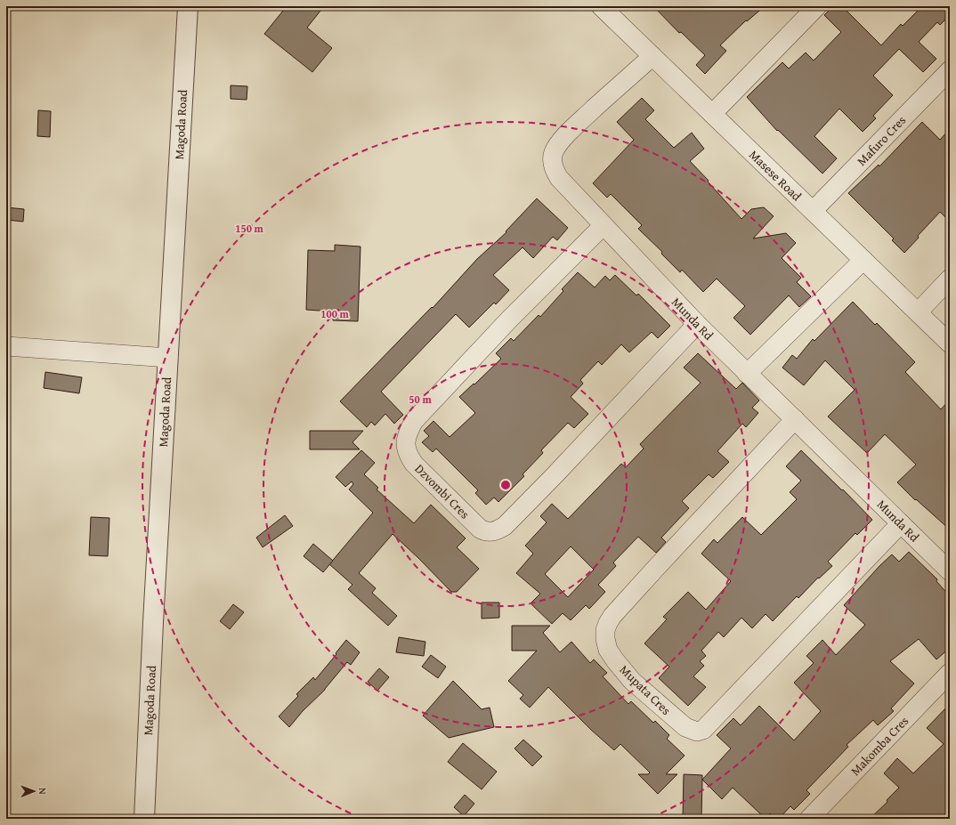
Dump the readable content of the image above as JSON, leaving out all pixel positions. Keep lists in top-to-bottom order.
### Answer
{
  "streets": {
    "street": [
      "Magoda Road",
      "Mafuro Cres",
      "Masese Road",
      "Munda Rd",
      "Dzvombi Cres",
      "Mupata Cres",
      "Makomba Cres"
    ]
  },
  "crossings": [
    ["Mafuro Cres", "Masese Road"],
    ["Masese Road", "Munda Rd"],
    ["Munda Rd", "Dzvombi Cres"],
    ["Munda Rd", "Mupata Cres"]
  ],
  "north": "right",
  "rings": ["150 m", "100 m", "50 m"]
}
